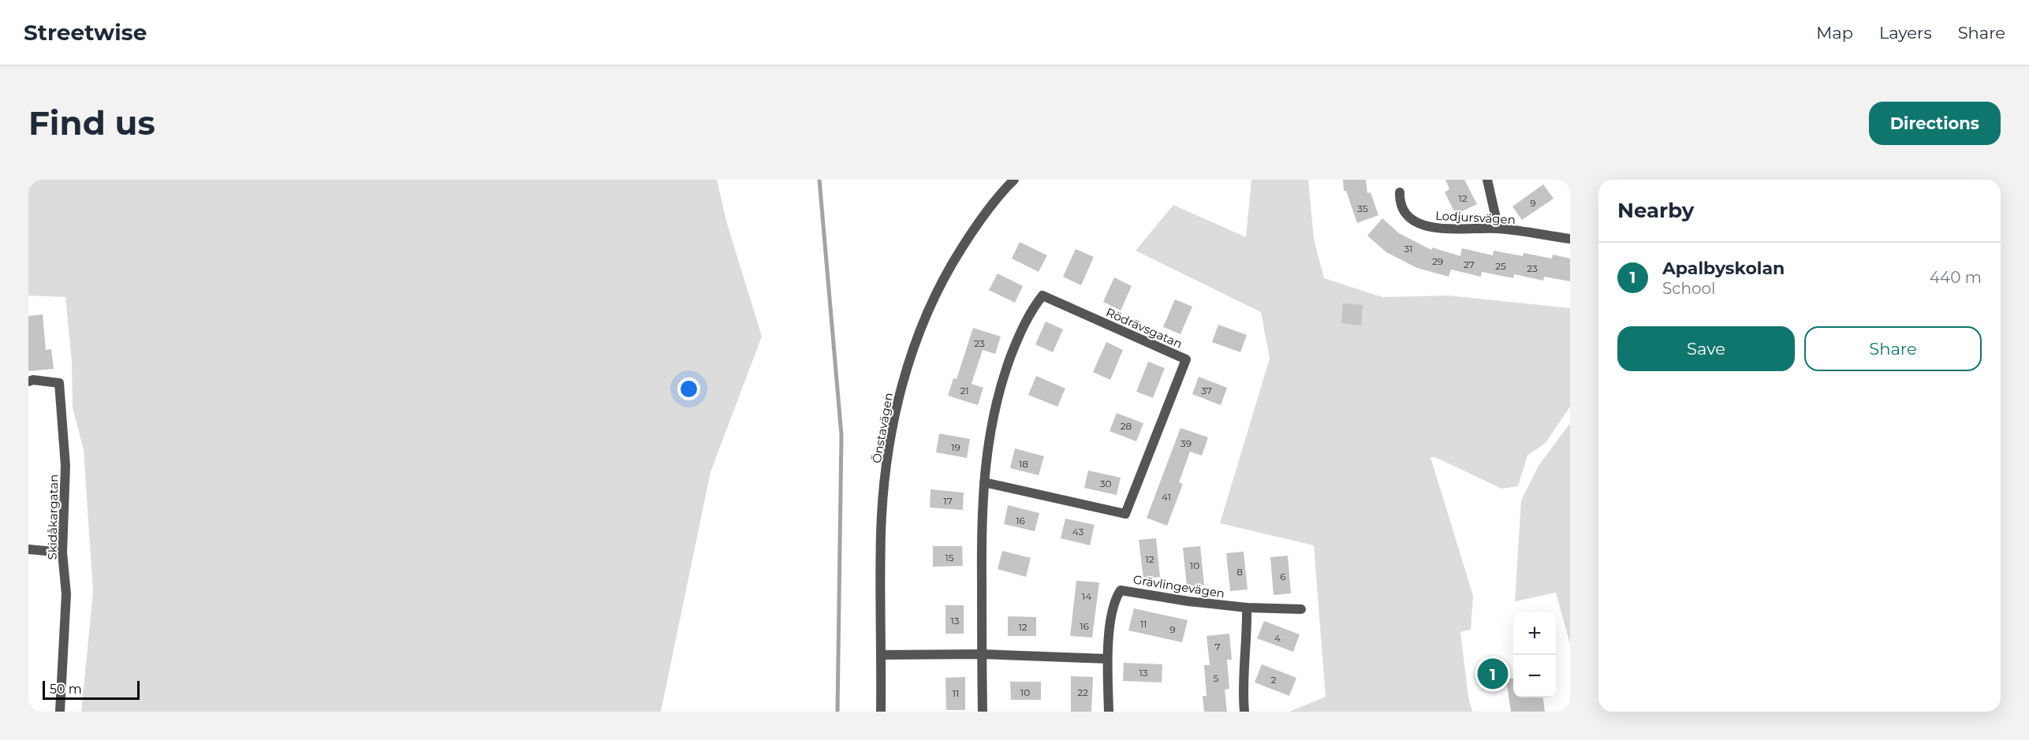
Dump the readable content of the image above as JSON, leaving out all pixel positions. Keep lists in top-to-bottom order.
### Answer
{
  "streets": {
    "street": [
      "Lodjursvägen",
      "Rödrävsgatan",
      "Önstavägen",
      "Skidåkargatan",
      "Grävlingevägen"
    ]
  },
  "house_numbers": [
    "12",
    "9",
    "35",
    "31",
    "29",
    "27",
    "25",
    "23",
    "23",
    "21",
    "37",
    "28",
    "39",
    "19",
    "18",
    "30",
    "41",
    "17",
    "16",
    "43",
    "15",
    "12",
    "10",
    "8",
    "6",
    "14",
    "13",
    "11",
    "16",
    "12",
    "9",
    "4",
    "7",
    "13",
    "5",
    "2",
    "10",
    "22",
    "11"
  ],
  "scale_bar": "50 m",
  "page": {
    "header": "Streetwise",
    "nav": ["Map", "Layers", "Share"],
    "buttons": [
      "Directions",
      ["Save", "Share"]
    ],
    "title": "Find us",
    "heading": "Nearby",
    "list": [
      {
        "mark": "1",
        "name": "Apalbyskolan",
        "note": "School",
        "value": "440 m"
      }
    ],
    "map_buttons": ["+", "−"],
    "pins": "1",
    "scale": "50 m"
  }
}
